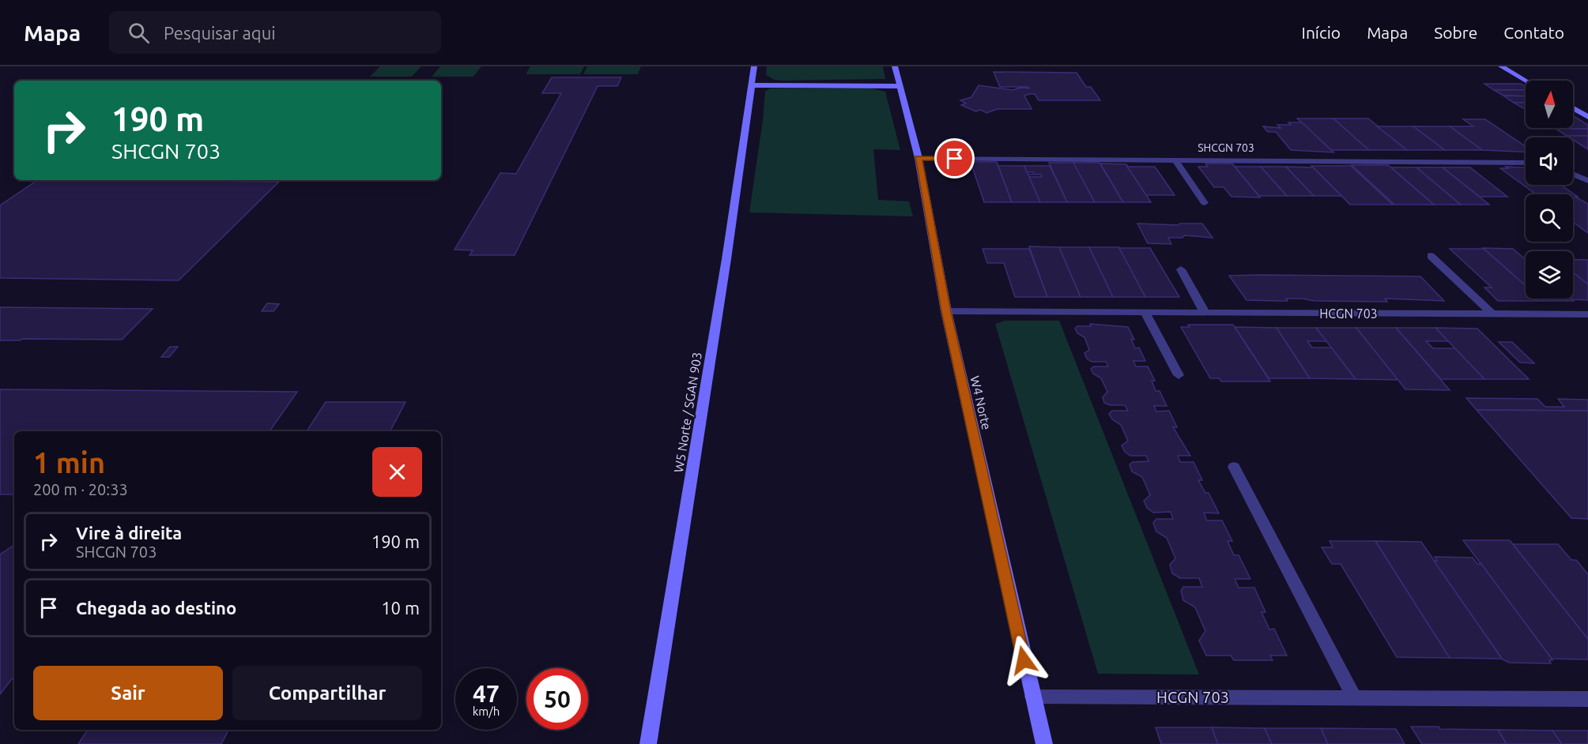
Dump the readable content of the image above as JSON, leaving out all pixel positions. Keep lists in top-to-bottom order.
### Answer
{
  "streets": {
    "main road": ["W4 Norte", "W5 Norte / SGAN 903"],
    "street": ["SHCGN 703", "HCGN 703"]
  },
  "crossings": [
    ["SHCGN 703", "W4 Norte"],
    ["HCGN 703", "W4 Norte"]
  ],
  "north": "top",
  "page": {
    "header": "Mapa",
    "search": "Pesquisar aqui",
    "nav": [
      "Início",
      "Mapa",
      "Sobre",
      "Contato"
    ],
    "turn": ["190 m", "SHCGN 703"],
    "heading": ["1 min", "200 m · 20:33"],
    "list": [
      {
        "name": "Vire à direita",
        "note": "SHCGN 703",
        "value": "190 m"
      },
      {
        "name": "Chegada ao destino",
        "value": "10 m"
      }
    ],
    "buttons": ["Sair", "Compartilhar"],
    "speed": "47 km/h",
    "limit": "50"
  }
}
